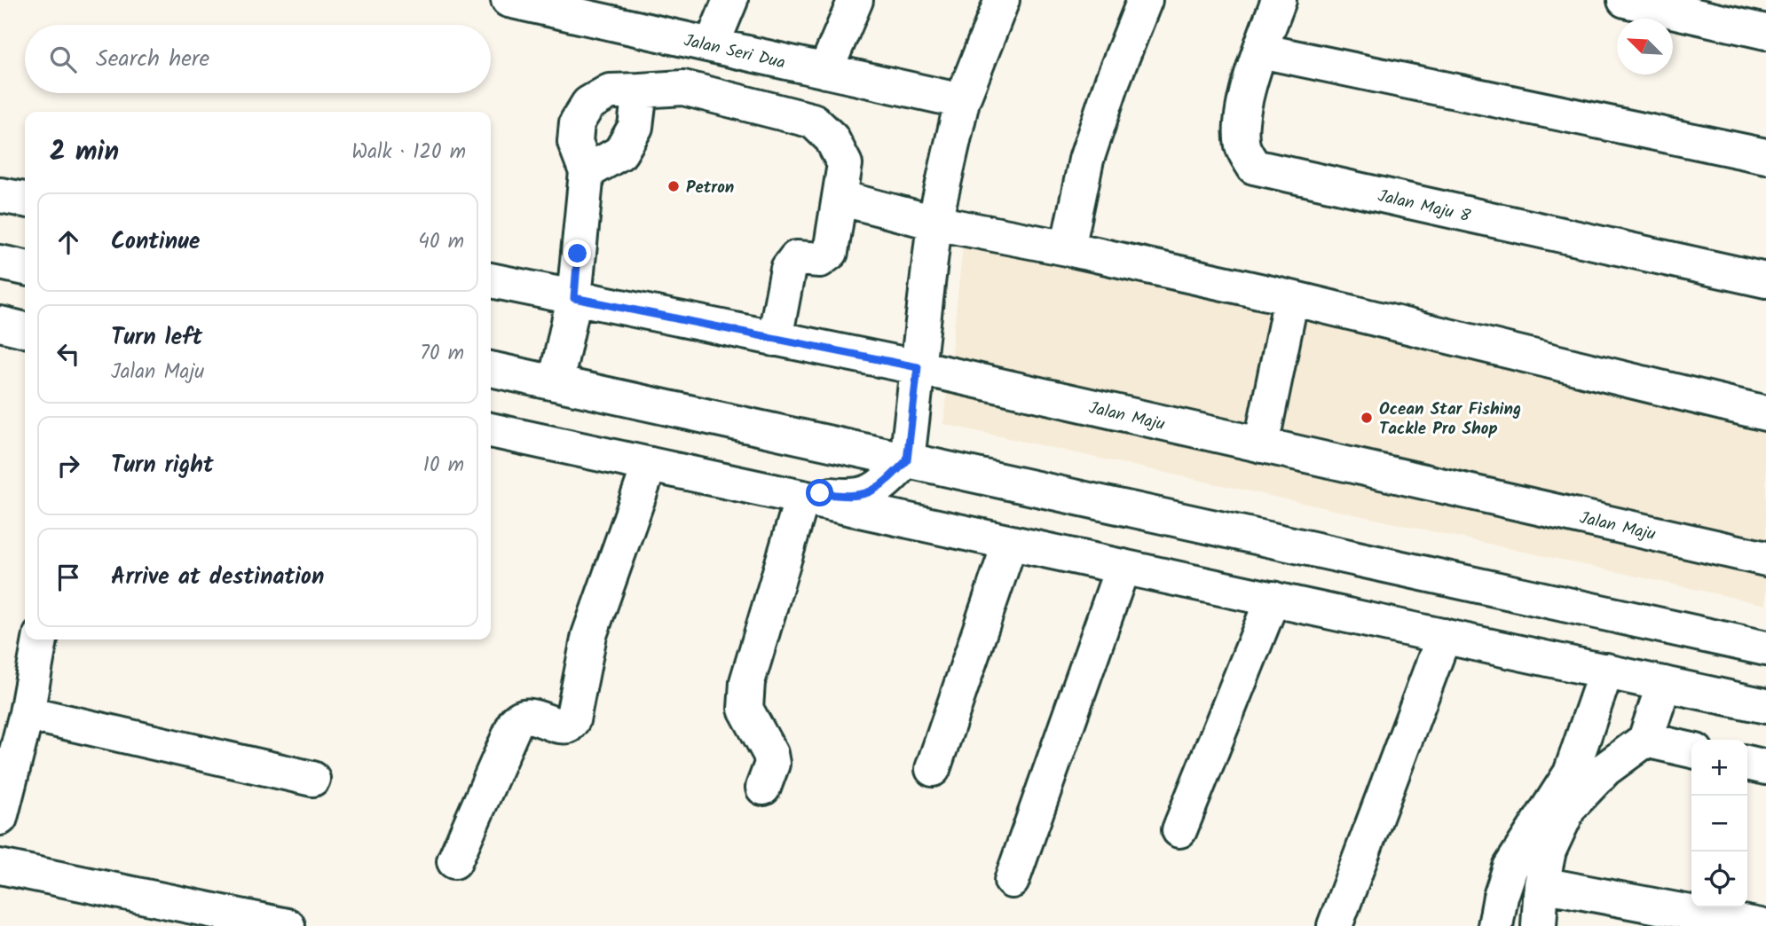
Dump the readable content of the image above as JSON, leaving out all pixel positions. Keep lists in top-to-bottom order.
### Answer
{
  "streets": {
    "street": ["Jalan Seri Dua", "Jalan Maju 8", "Jalan Maju"]
  },
  "places": ["Petron", "Ocean Star Fishing Tackle Pro Shop"],
  "north": "top left",
  "page": {
    "search": "Search here",
    "heading": ["2 min", "Walk · 120 m"],
    "list": [
      ["Continue", "40 m"],
      ["Turn left", "Jalan Maju", "70 m"],
      ["Turn right", "10 m"],
      "Arrive at destination"
    ],
    "map_buttons": ["+", "−"]
  }
}
